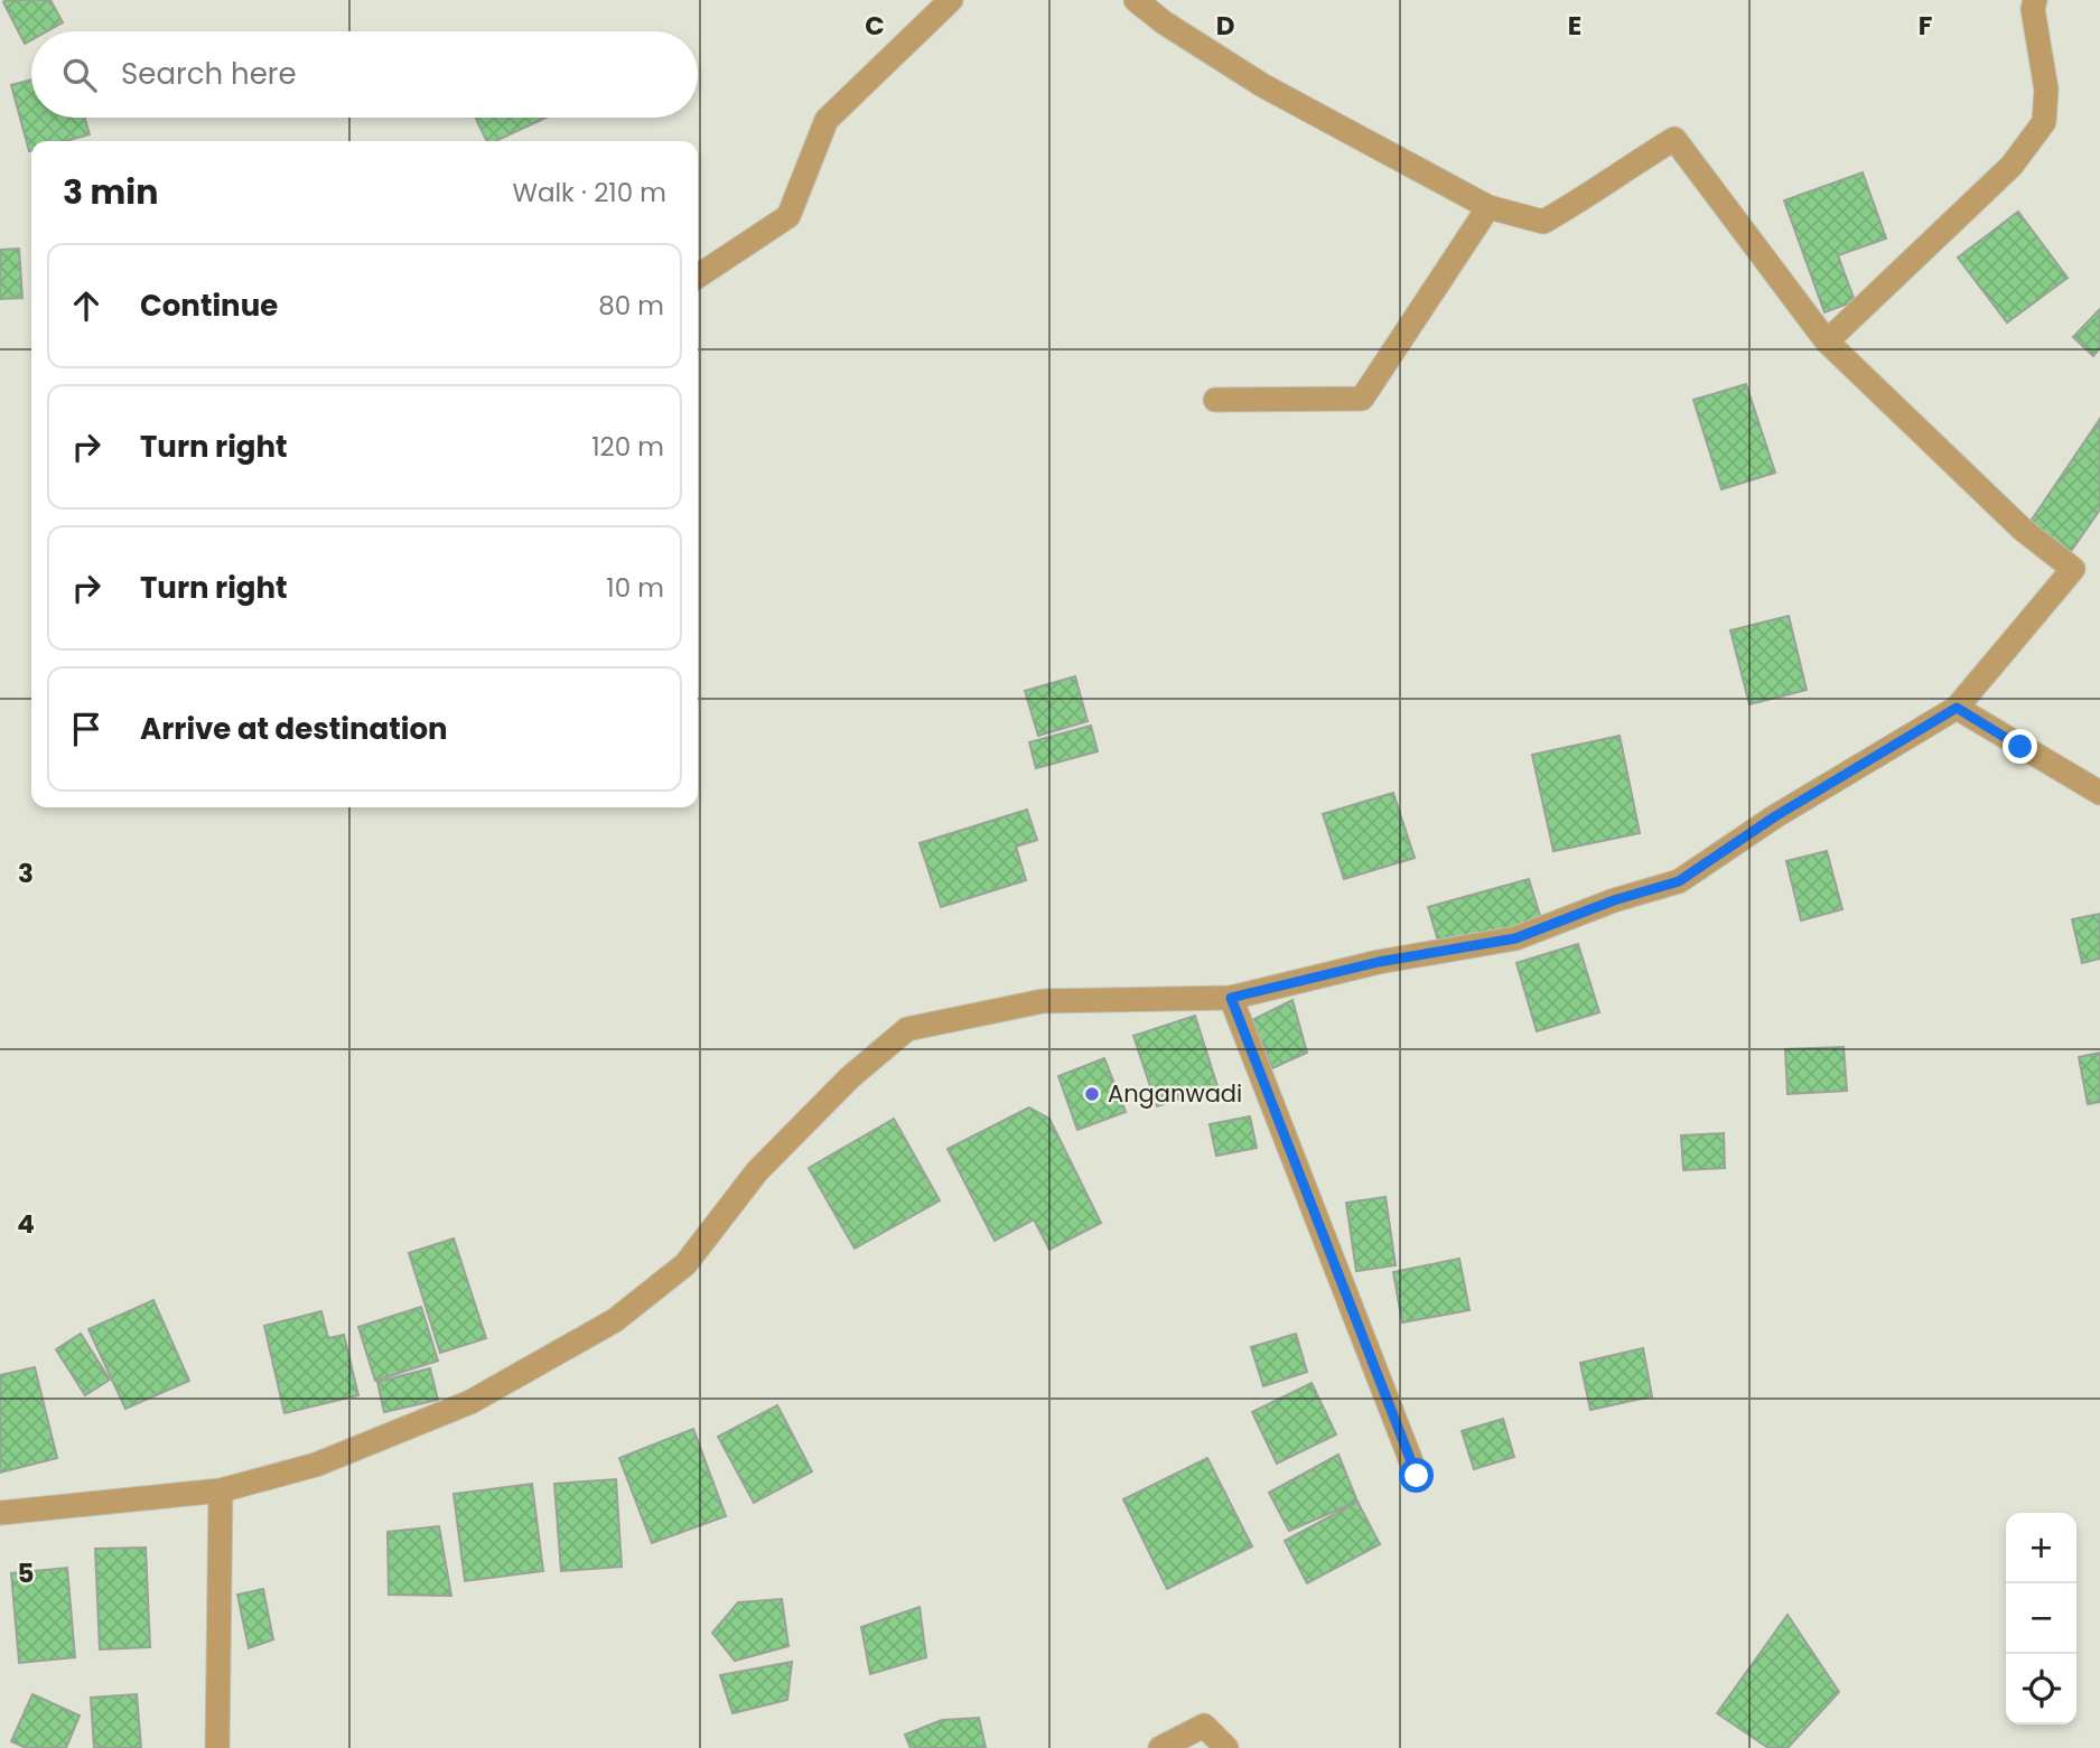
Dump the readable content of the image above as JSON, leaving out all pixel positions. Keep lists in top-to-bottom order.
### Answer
{
  "places": ["Anganwadi"],
  "page": {
    "search": "Search here",
    "heading": ["3 min", "Walk · 210 m"],
    "list": [
      ["Continue", "80 m"],
      ["Turn right", "120 m"],
      ["Turn right", "10 m"],
      "Arrive at destination"
    ],
    "map_buttons": ["+", "−"]
  },
  "grid": {
    "columns": [
      "C",
      "D",
      "E",
      "F"
    ],
    "rows": ["3", "4", "5"]
  }
}
